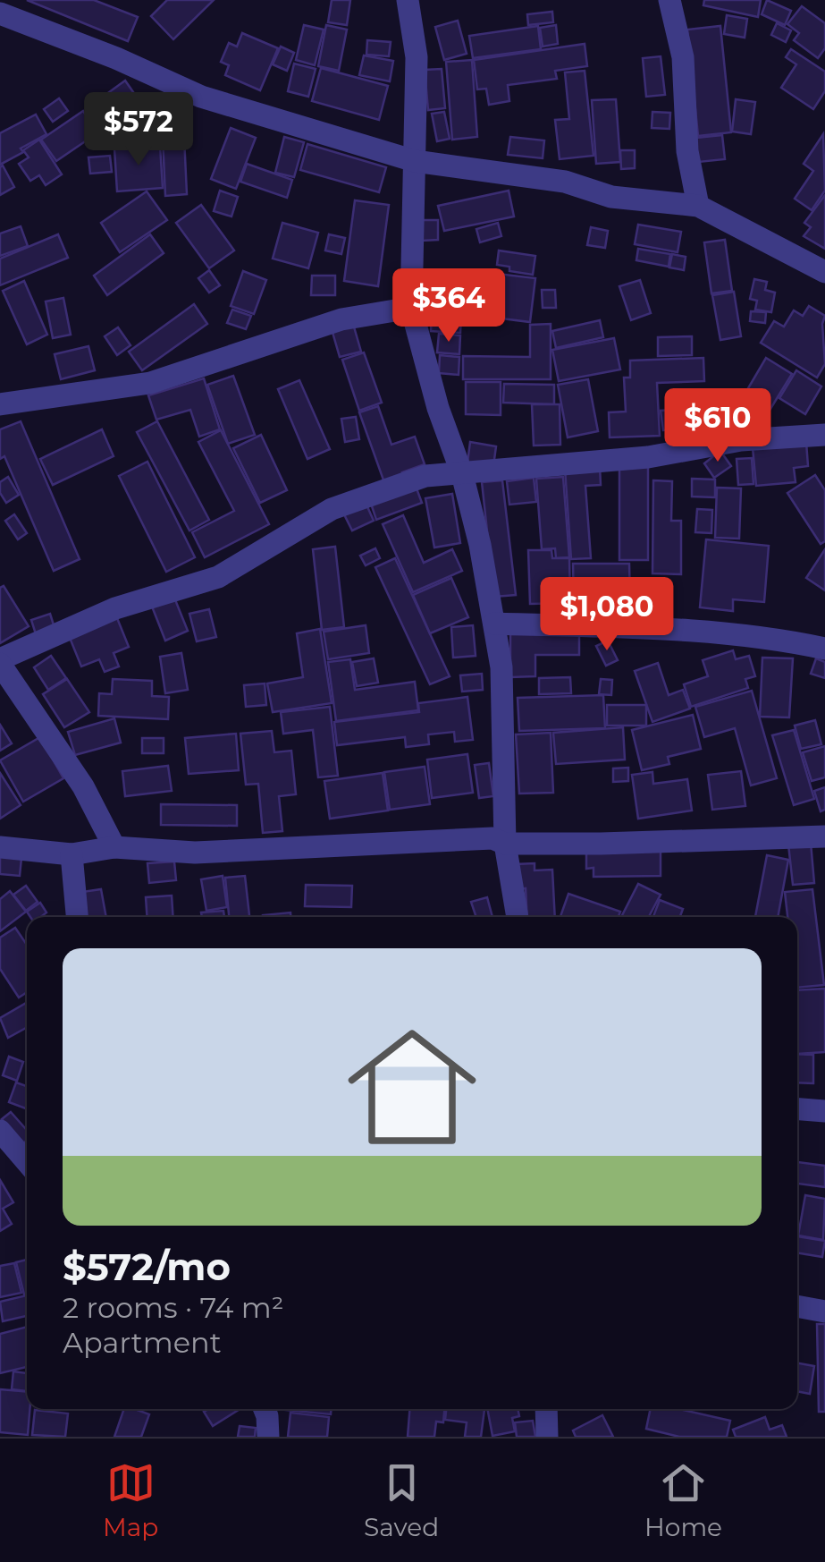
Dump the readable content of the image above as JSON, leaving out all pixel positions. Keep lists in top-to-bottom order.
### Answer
{
  "page": {
    "price": [
      "$572",
      "$364",
      "$610",
      "$1,080"
    ],
    "list": [
      {
        "name": "$572/mo",
        "note": "2 rooms · 74 m² · Apartment"
      }
    ],
    "tabs": ["Map", "Saved", "Home"]
  }
}
